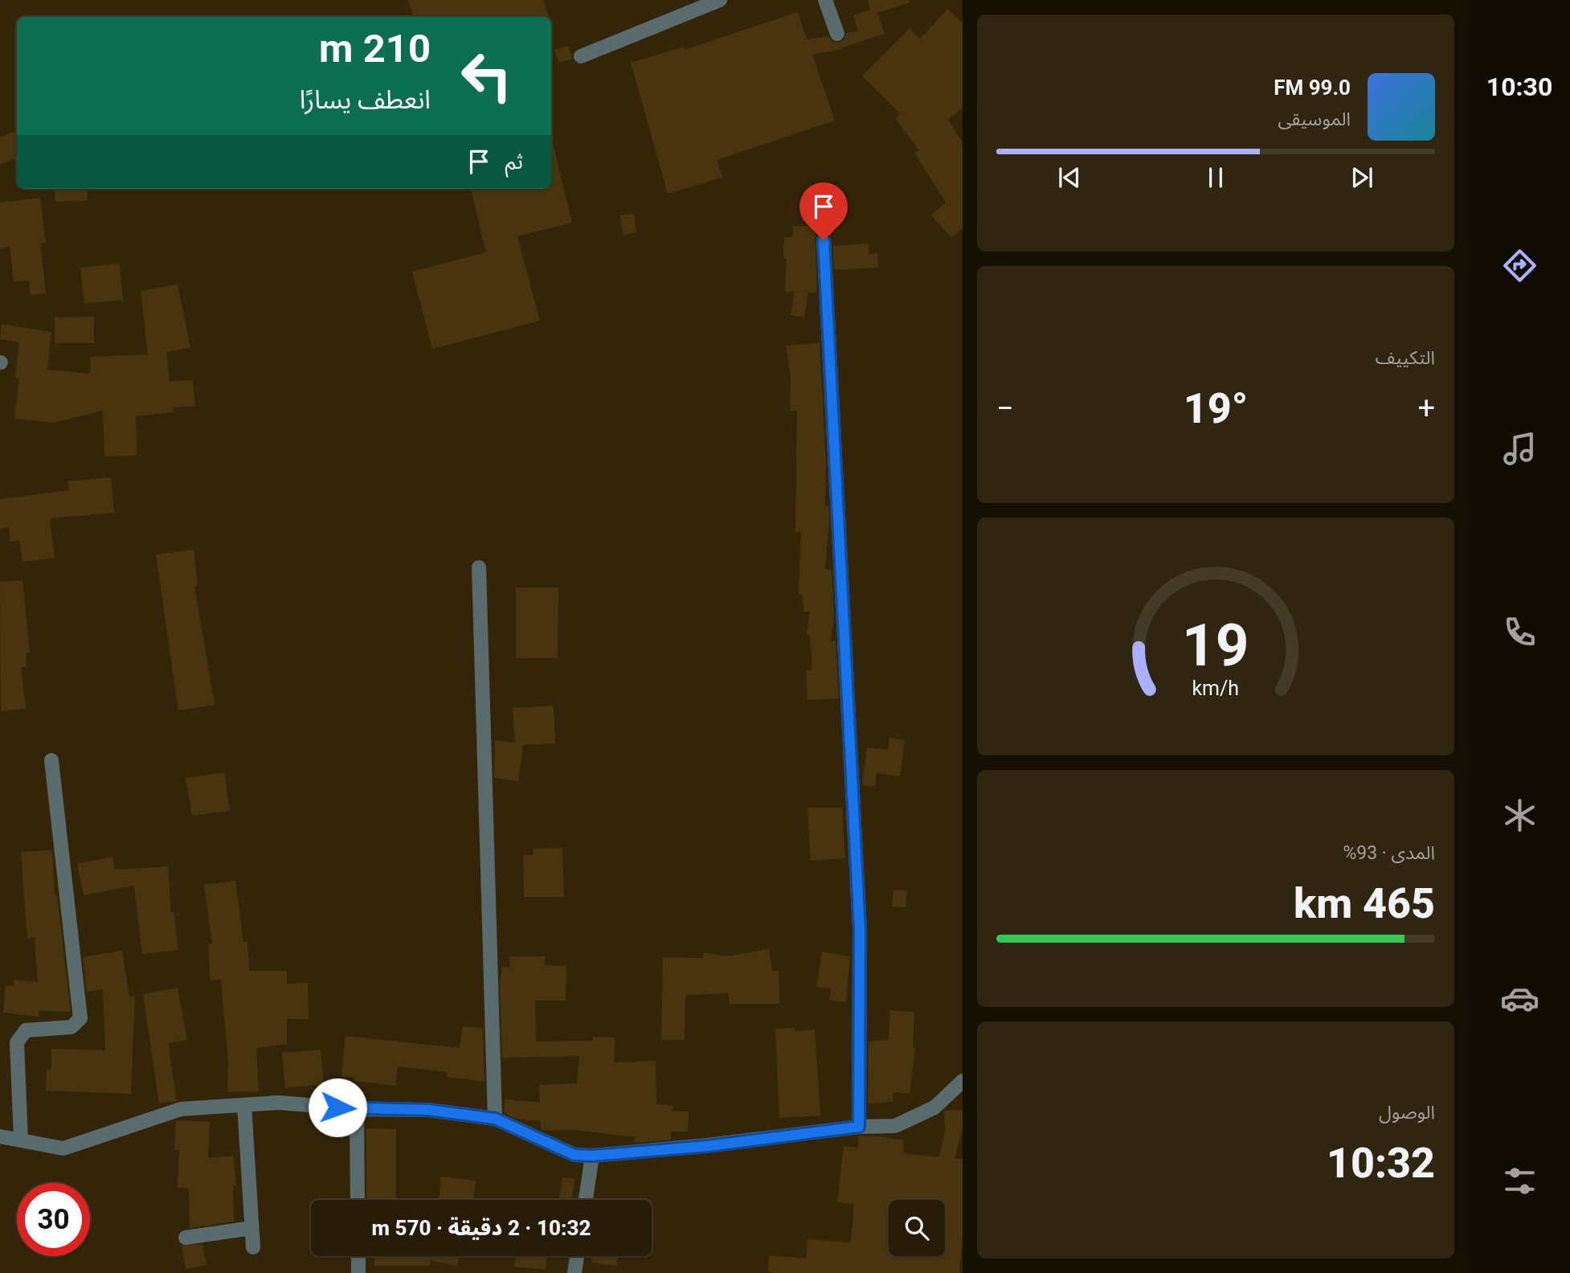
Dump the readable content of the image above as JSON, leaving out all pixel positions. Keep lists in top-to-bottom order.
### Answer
{
  "page": {
    "tabs": "10:30",
    "turn": ["210 m", "انعطف يسارًا"],
    "song": ["99.0 FM", "الموسيقى"],
    "then": "ثم",
    "tile": [
      "التكييف",
      ["المدى · 93%", "465 km"],
      ["الوصول", "10:32"]
    ],
    "heat": ["−", "19°", "+"],
    "limit": "30",
    "trip": "10:32 · 2 دقيقة · 570 m",
    "gauge": ["19", "km/h"]
  }
}
